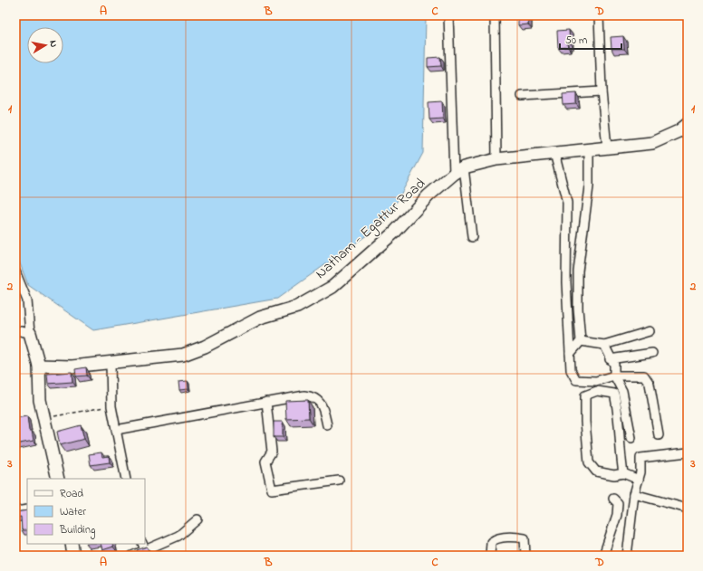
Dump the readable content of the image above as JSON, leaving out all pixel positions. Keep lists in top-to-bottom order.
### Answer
{
  "streets": {
    "street": ["Natham - Egattur Road"]
  },
  "legend": ["Road", "Water", "Building"],
  "scale_bar": "50 m",
  "north": "right",
  "grid": {
    "columns": [
      "A",
      "B",
      "C",
      "D"
    ],
    "rows": ["1", "2", "3"]
  }
}
